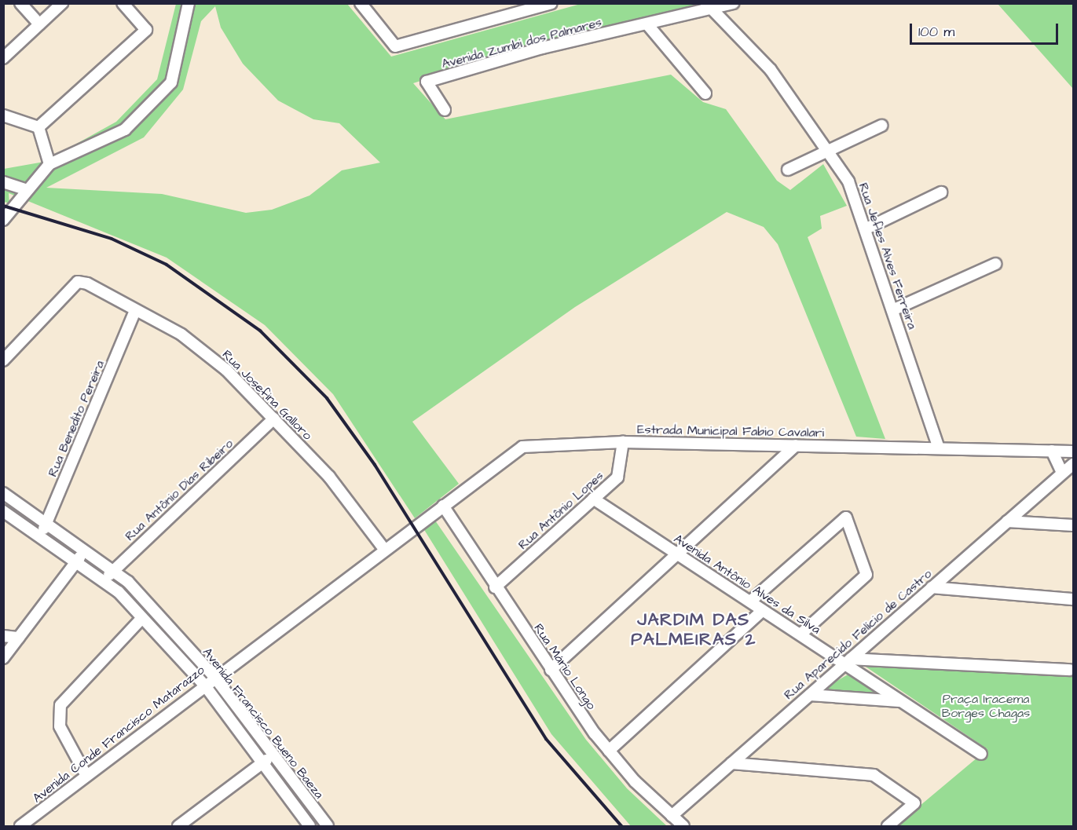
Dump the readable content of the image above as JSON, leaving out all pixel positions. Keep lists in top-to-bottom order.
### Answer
{
  "streets": {
    "street": [
      "Avenida Zumbi dos Palmares",
      "Rua Jefles Alves Ferreira",
      "Rua Josefina Galloro",
      "Rua Benedito Pereira",
      "Estrada Municipal Fabio Cavalari",
      "Rua Antônio Dias Ribeiro",
      "Rua Antônio Lopes",
      "Avenida Antônio Alves da Silva",
      "Rua Aparecido Felício de Castro",
      "Rua Mário Longo",
      "Avenida Francisco Bueno Baeza",
      "Avenida Conde Francisco Matarazzo"
    ]
  },
  "crossings": [
    ["Avenida Zumbi dos Palmares", "Rua Jefles Alves Ferreira"],
    ["Rua Jefles Alves Ferreira", "Estrada Municipal Fabio Cavalari"],
    ["Rua Josefina Galloro", "Rua Benedito Pereira"],
    ["Rua Josefina Galloro", "Rua Antônio Dias Ribeiro"],
    ["Rua Josefina Galloro", "Avenida Conde Francisco Matarazzo"],
    ["Rua Benedito Pereira", "Avenida Francisco Bueno Baeza"],
    ["Estrada Municipal Fabio Cavalari", "Rua Antônio Lopes"],
    ["Estrada Municipal Fabio Cavalari", "Rua Mário Longo"],
    ["Estrada Municipal Fabio Cavalari", "Avenida Conde Francisco Matarazzo"],
    ["Rua Antônio Dias Ribeiro", "Avenida Francisco Bueno Baeza"],
    ["Rua Antônio Lopes", "Avenida Antônio Alves da Silva"],
    ["Rua Antônio Lopes", "Rua Mário Longo"],
    ["Avenida Antônio Alves da Silva", "Rua Aparecido Felício de Castro"],
    ["Rua Aparecido Felício de Castro", "Rua Mário Longo"],
    ["Avenida Francisco Bueno Baeza", "Avenida Conde Francisco Matarazzo"]
  ],
  "districts": ["JARDIM DAS PALMEIRAS 2"],
  "parks": ["Praça Iracema Borges Chagas"],
  "scale_bar": "100 m"
}
